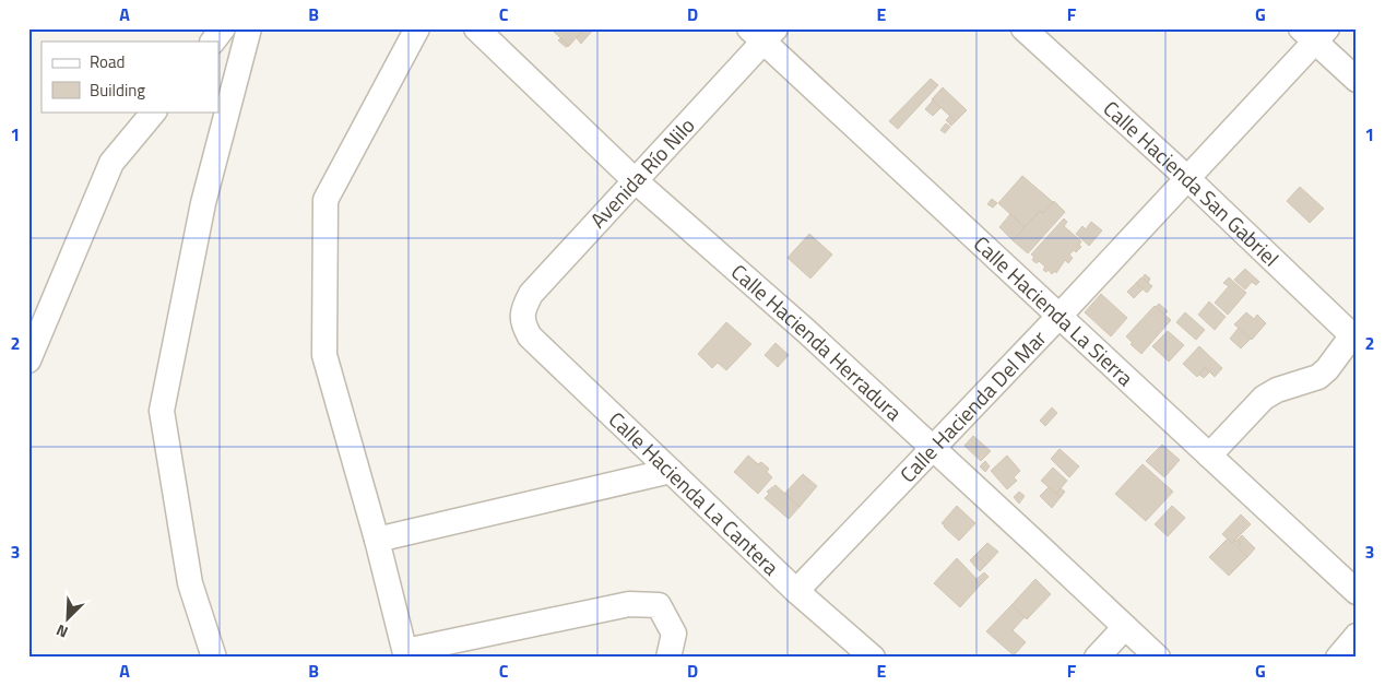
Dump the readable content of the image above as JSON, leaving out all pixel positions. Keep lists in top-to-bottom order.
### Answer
{
  "streets": {
    "street": [
      "Avenida Río Nilo",
      "Calle Hacienda San Gabriel",
      "Calle Hacienda La Sierra",
      "Calle Hacienda Herradura",
      "Calle Hacienda Del Mar",
      "Calle Hacienda La Cantera"
    ]
  },
  "crossings": [
    ["Avenida Río Nilo", "Calle Hacienda La Sierra"],
    ["Avenida Río Nilo", "Calle Hacienda Herradura"],
    ["Avenida Río Nilo", "Calle Hacienda La Cantera"],
    ["Calle Hacienda San Gabriel", "Calle Hacienda Del Mar"],
    ["Calle Hacienda La Sierra", "Calle Hacienda Del Mar"],
    ["Calle Hacienda Herradura", "Calle Hacienda Del Mar"],
    ["Calle Hacienda Del Mar", "Calle Hacienda La Cantera"]
  ],
  "legend": ["Road", "Building"],
  "north": "bottom left",
  "grid": {
    "columns": [
      "A",
      "B",
      "C",
      "D",
      "E",
      "F",
      "G"
    ],
    "rows": ["1", "2", "3"]
  }
}
